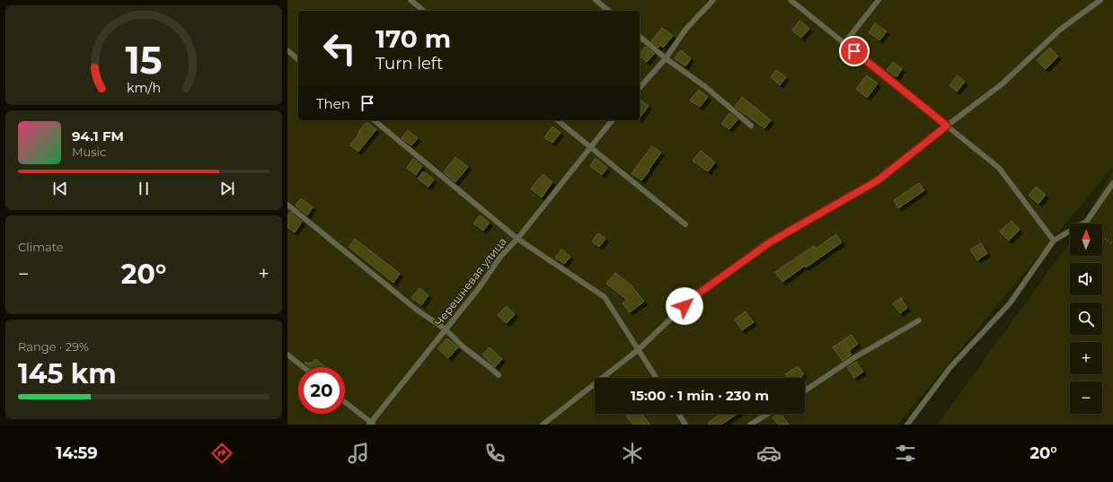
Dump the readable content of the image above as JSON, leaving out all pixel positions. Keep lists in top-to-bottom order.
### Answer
{
  "streets": {
    "lane": ["Черешневая улица"]
  },
  "north": "top",
  "page": {
    "turn": ["170 m", "Turn left"],
    "then": "Then",
    "song": ["94.1 FM", "Music"],
    "tile": [
      "Climate",
      ["Range · 29%", "145 km"]
    ],
    "map_buttons": ["+", "−"],
    "heat": ["−", "20°", "+"],
    "limit": "20",
    "trip": "15:00 · 1 min · 230 m",
    "tabs": ["14:59", "20°"],
    "gauge": ["15", "km/h"]
  }
}
